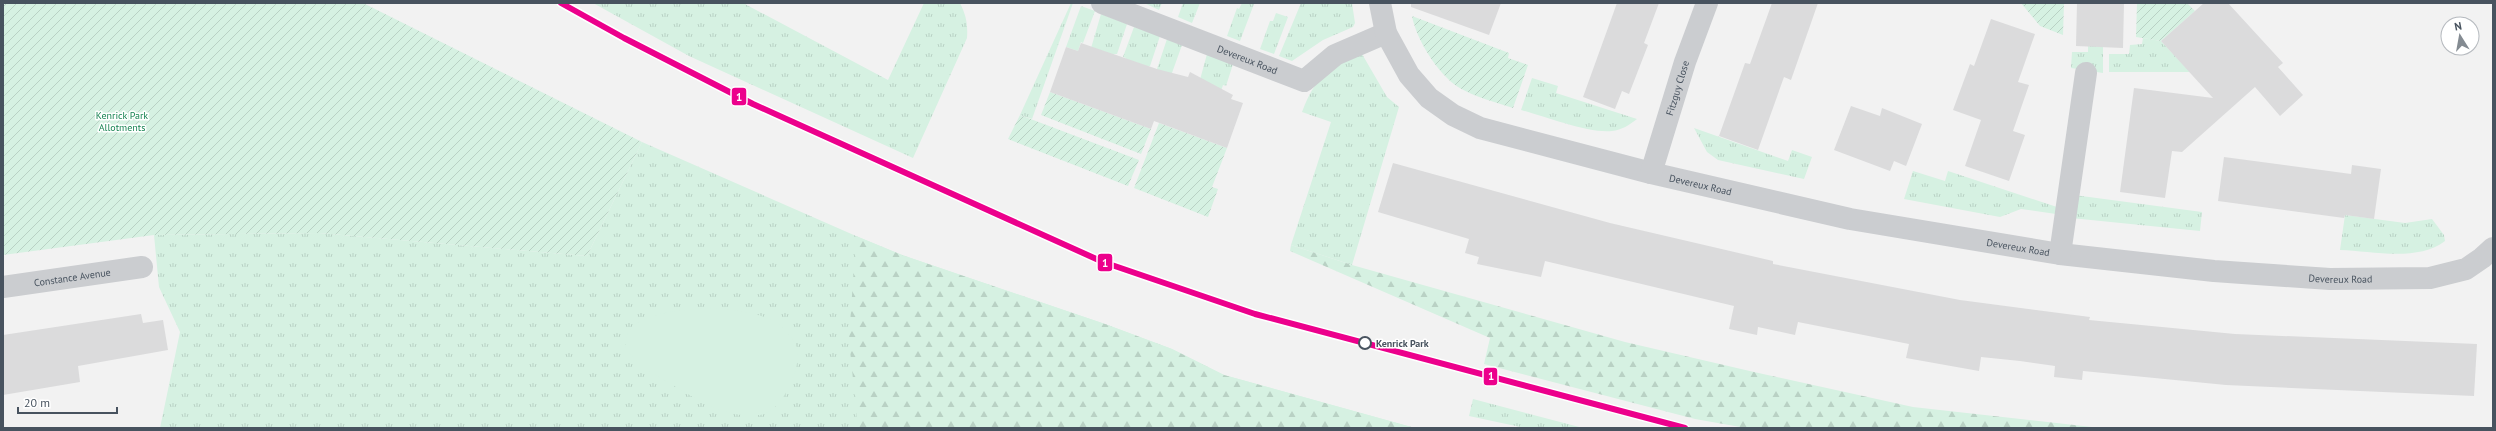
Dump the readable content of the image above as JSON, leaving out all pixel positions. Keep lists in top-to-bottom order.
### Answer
{
  "streets": {
    "street": ["Devereux Road", "Fitzguy Close", "Constance Avenue"]
  },
  "crossings": [
    ["Devereux Road", "Fitzguy Close"]
  ],
  "parks": ["Kenrick Park Allotments"],
  "places": ["Kenrick Park"],
  "lines": ["transit line 1"],
  "scale_bar": "20 m",
  "north": "top"
}
